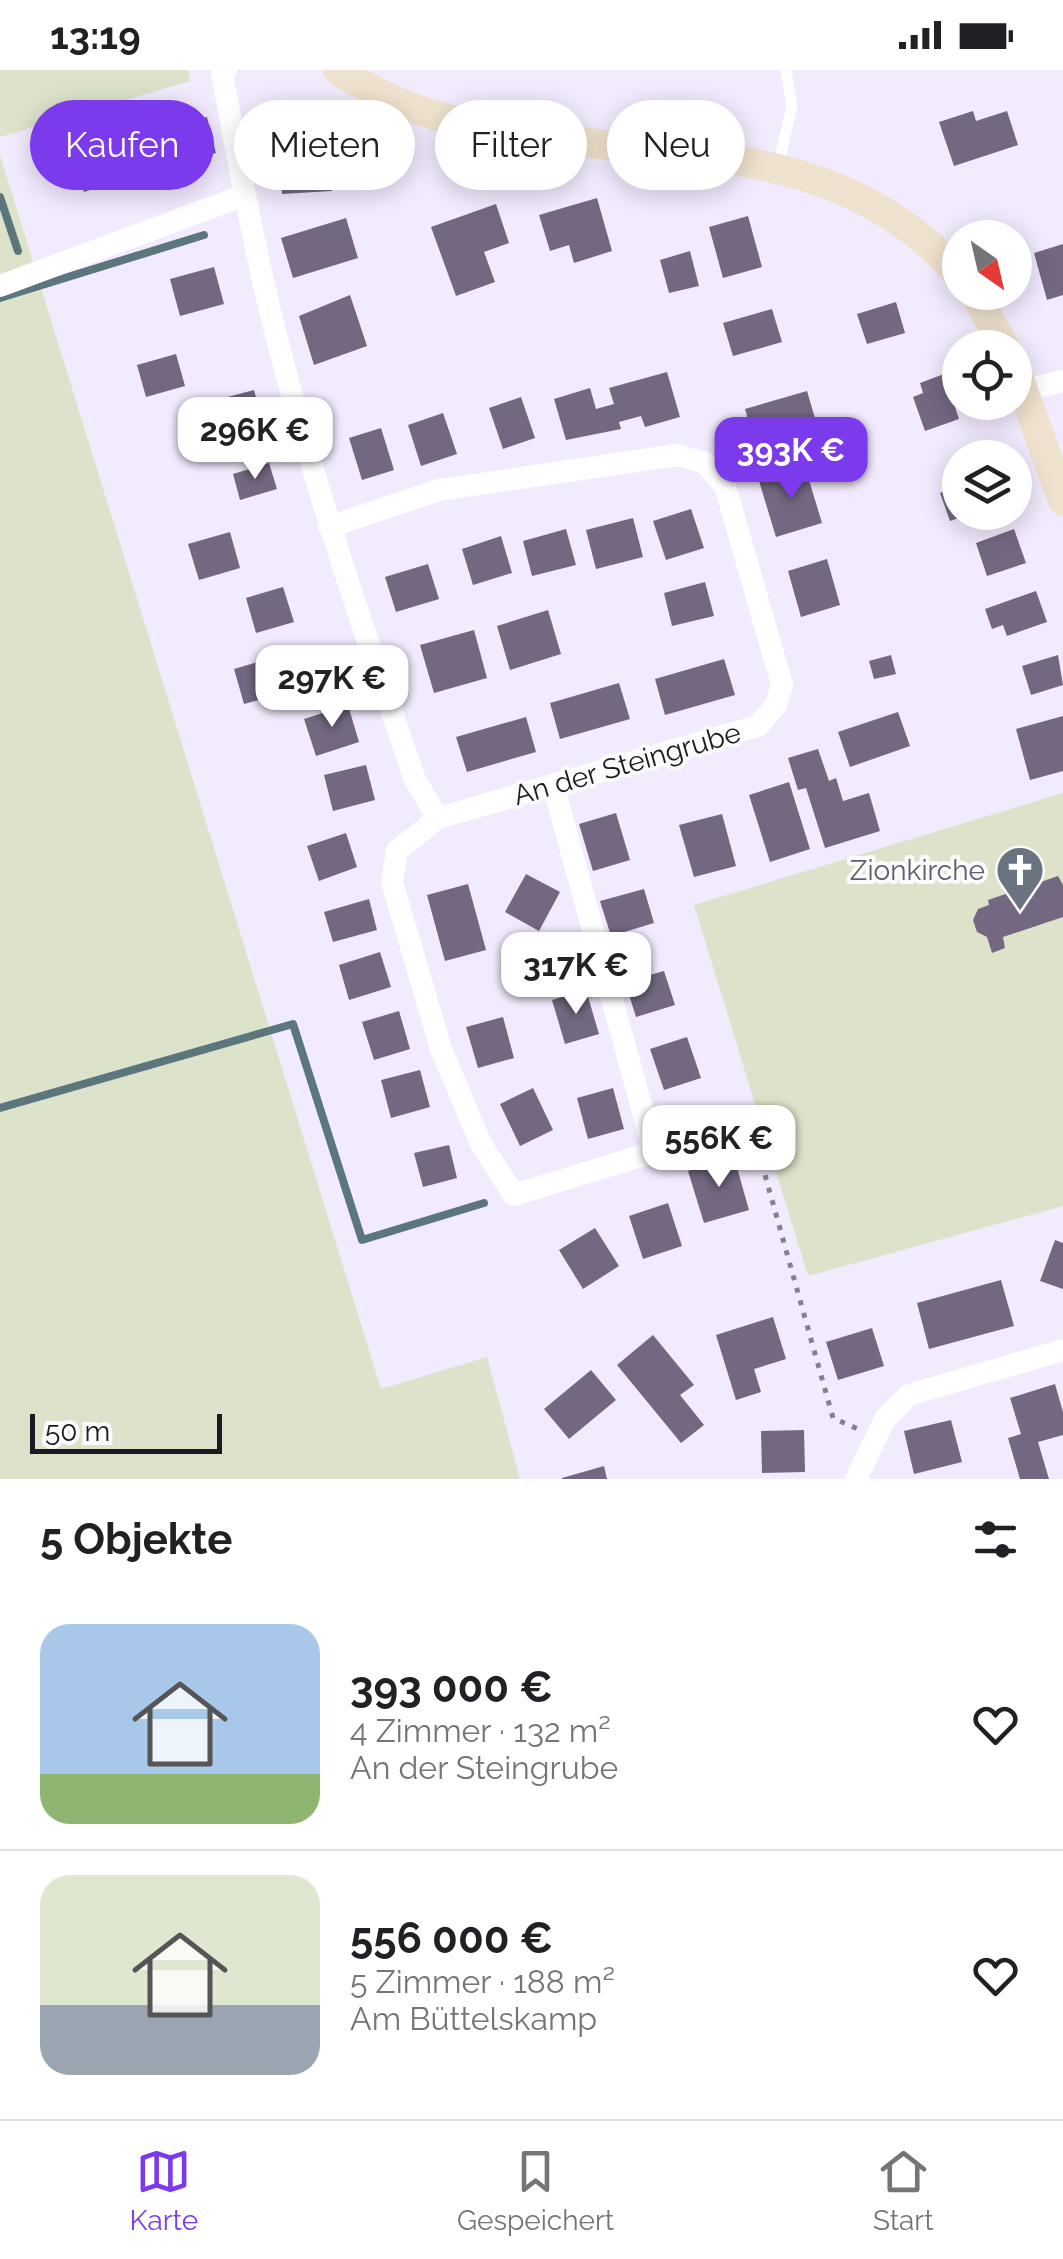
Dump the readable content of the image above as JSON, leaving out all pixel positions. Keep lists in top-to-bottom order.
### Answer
{
  "streets": {
    "street": ["An der Steingrube"]
  },
  "places": {
    "church": ["Zionkirche"]
  },
  "scale_bar": "50 m",
  "north": "bottom right",
  "page": {
    "status": "13:19",
    "chip": [
      "Kaufen",
      "Mieten",
      "Filter",
      "Neu"
    ],
    "price": [
      "296K €",
      "393K €",
      "297K €",
      "317K €",
      "556K €"
    ],
    "scale": "50 m",
    "heading": "5 Objekte",
    "list": [
      {
        "name": "393 000 €",
        "note": "4 Zimmer · 132 m² · An der Steingrube"
      },
      {
        "name": "556 000 €",
        "note": "5 Zimmer · 188 m² · Am Büttelskamp"
      }
    ],
    "tabs": ["Karte", "Gespeichert", "Start"]
  }
}
